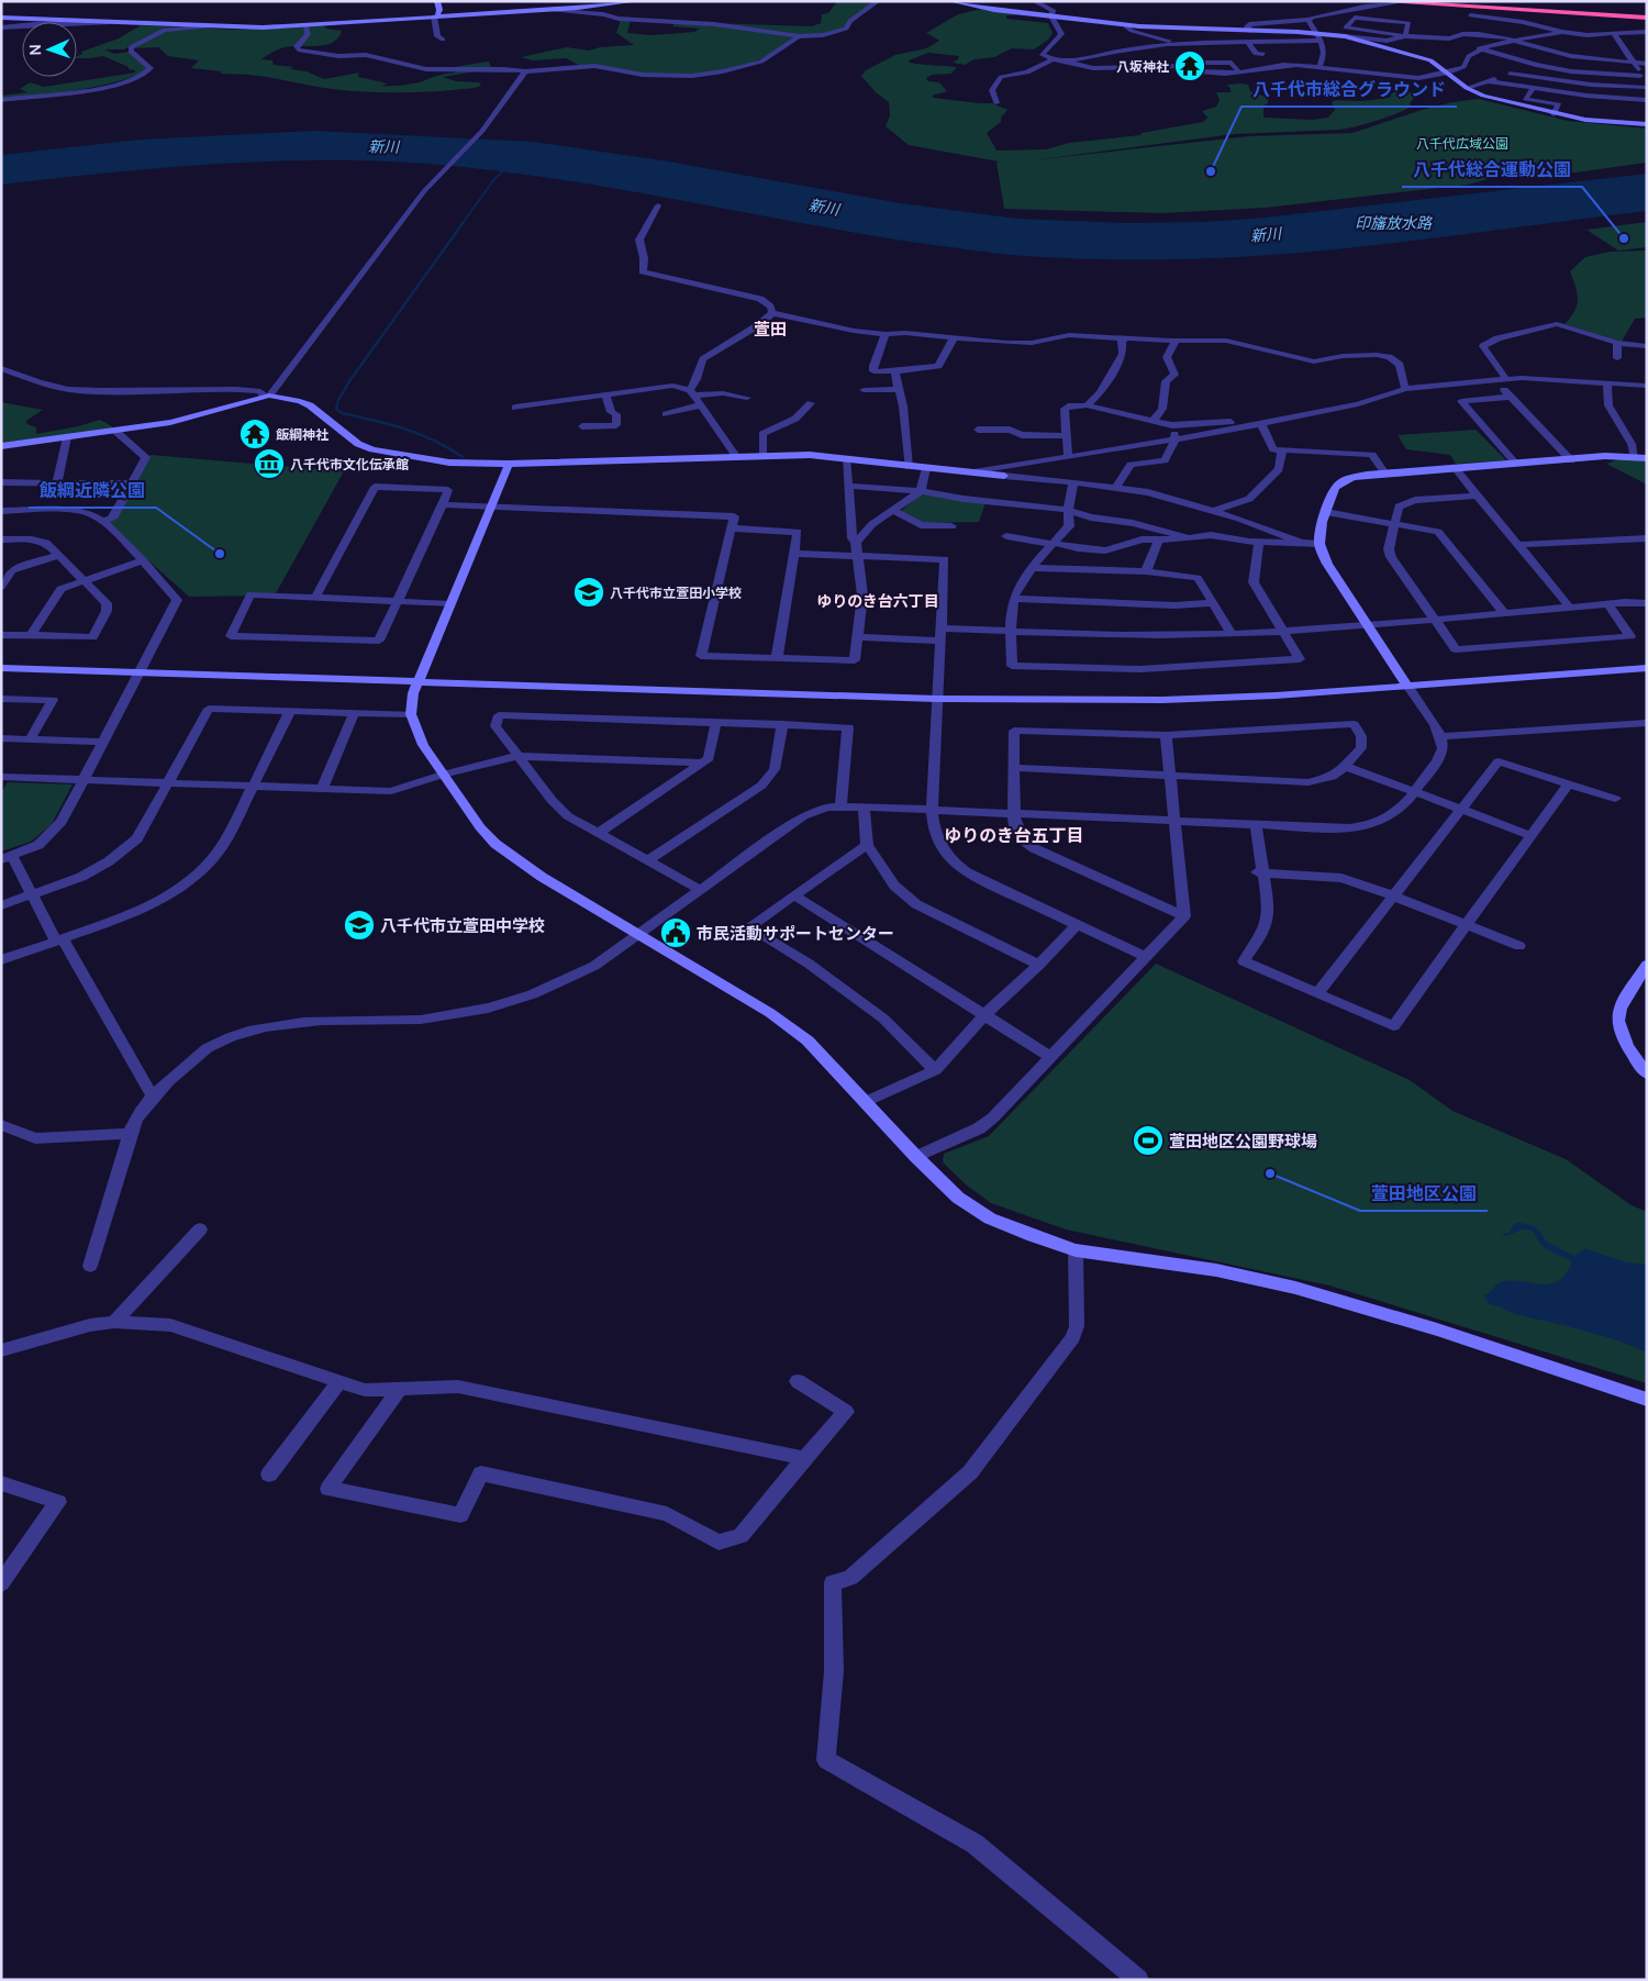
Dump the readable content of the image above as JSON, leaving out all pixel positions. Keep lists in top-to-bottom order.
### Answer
{
  "districts": ["萱田", "ゆりのき台六丁目", "ゆりのき台五丁目"],
  "water": ["新川", "印旛放水路"],
  "parks": ["八千代広域公園"],
  "places": {
    "temple": ["八坂神社", "飯綱神社"],
    "other": [
      "八千代市総合グラウンド",
      "八千代総合運動公園",
      "飯綱近隣公園",
      "萱田地区公園"
    ],
    "museum": ["八千代市文化伝承館"],
    "school or university": ["八千代市立萱田小学校", "八千代市立萱田中学校"],
    "public building": ["市民活動サポートセンター"],
    "sports": ["萱田地区公園野球場"]
  },
  "north": "left"
}
